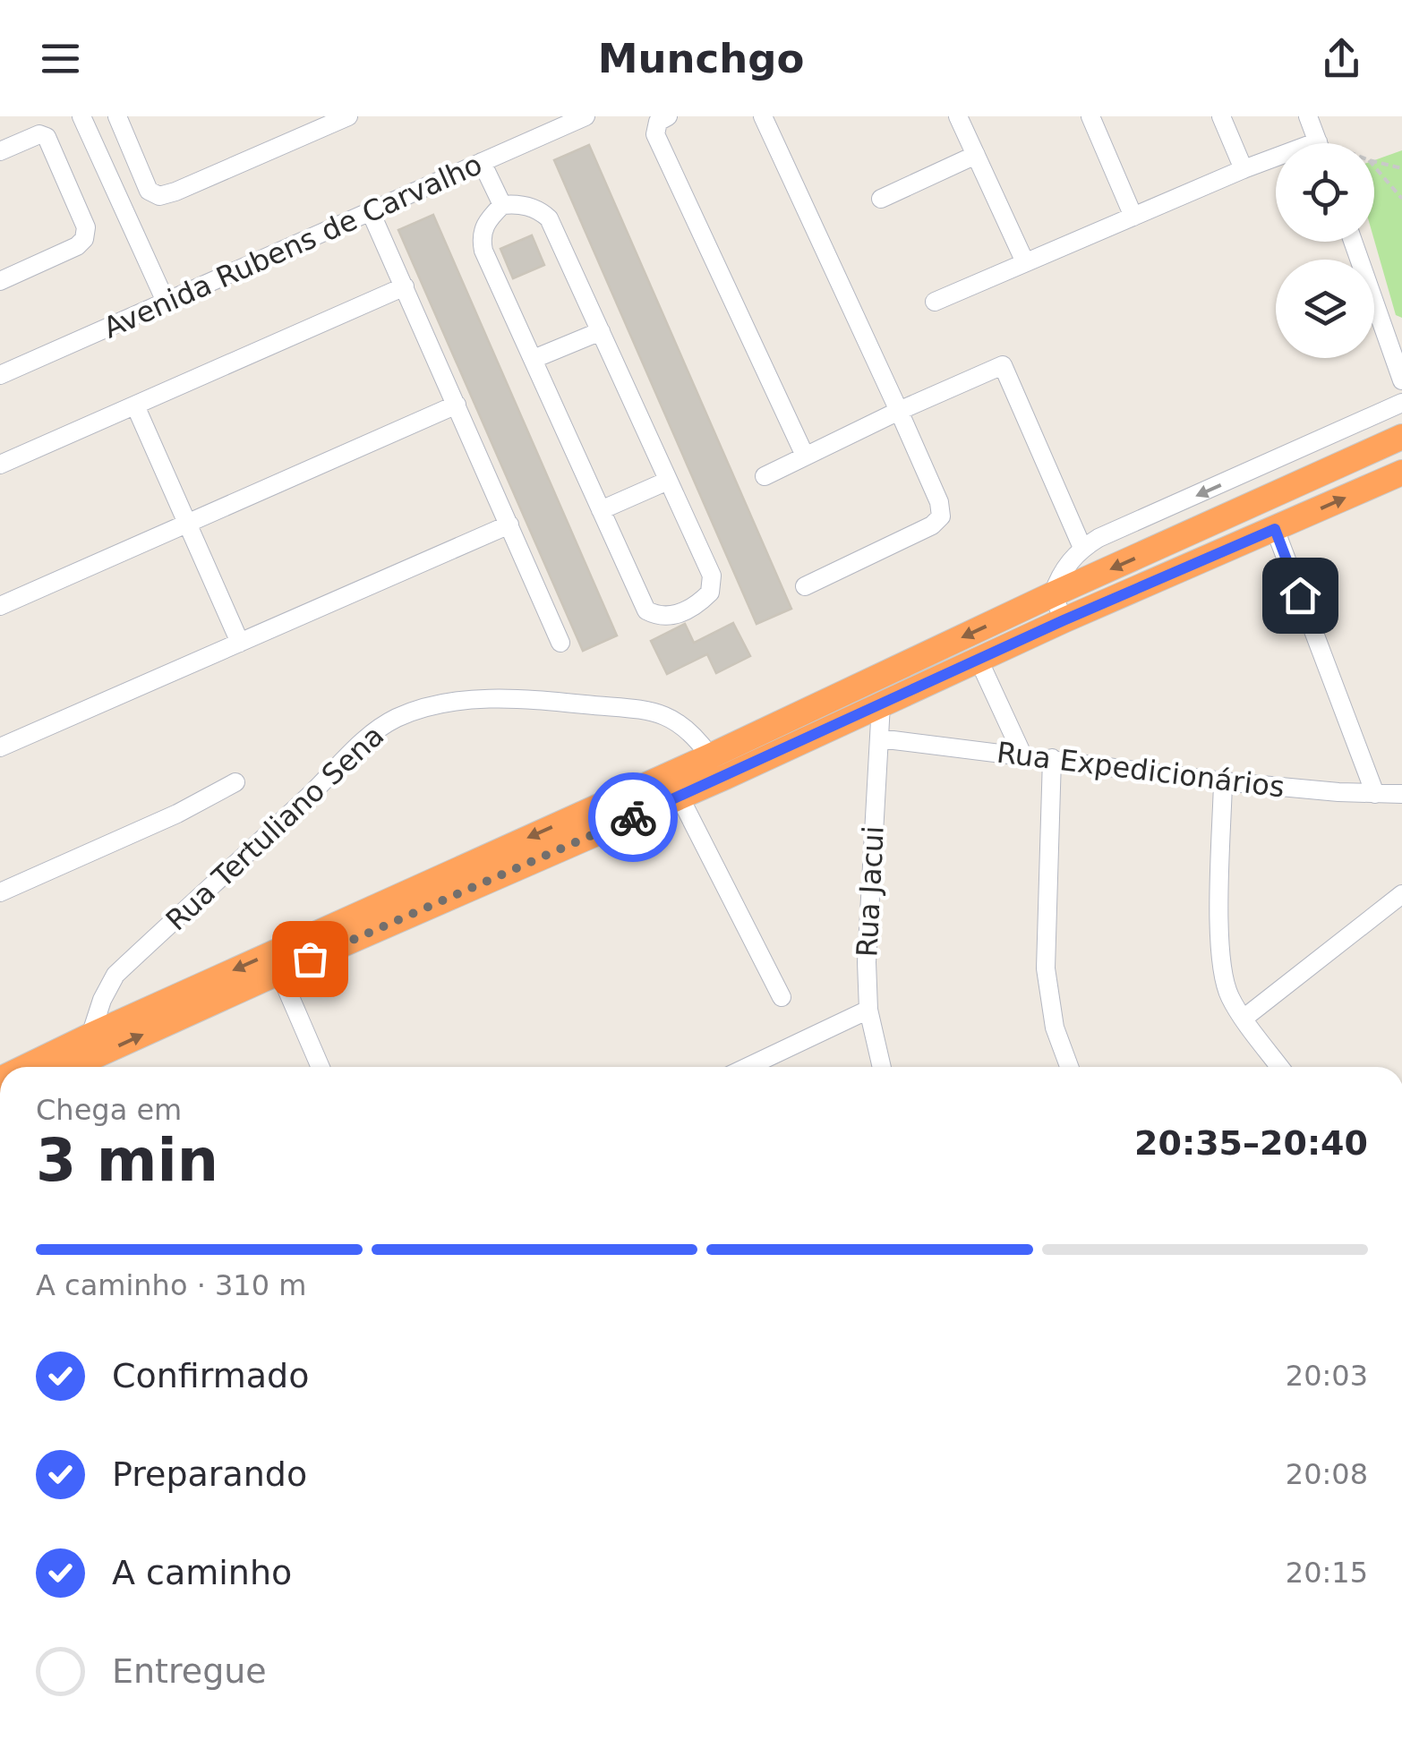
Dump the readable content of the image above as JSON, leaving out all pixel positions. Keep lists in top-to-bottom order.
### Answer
{
  "streets": {
    "street": [
      "Avenida Rubens de Carvalho",
      "Rua Expedicionários",
      "Rua Tertuliano Sena",
      "Rua Jacui"
    ]
  },
  "crossings": [
    ["Rua Expedicionários", "Rua Jacui"]
  ],
  "page": {
    "header": "Munchgo",
    "heading": ["3 min", "Chega em", "20:35–20:40"],
    "bar": "A caminho · 310 m",
    "list": [
      ["Confirmado", "20:03"],
      ["Preparando", "20:08"],
      ["A caminho", "20:15"],
      "Entregue"
    ]
  }
}
